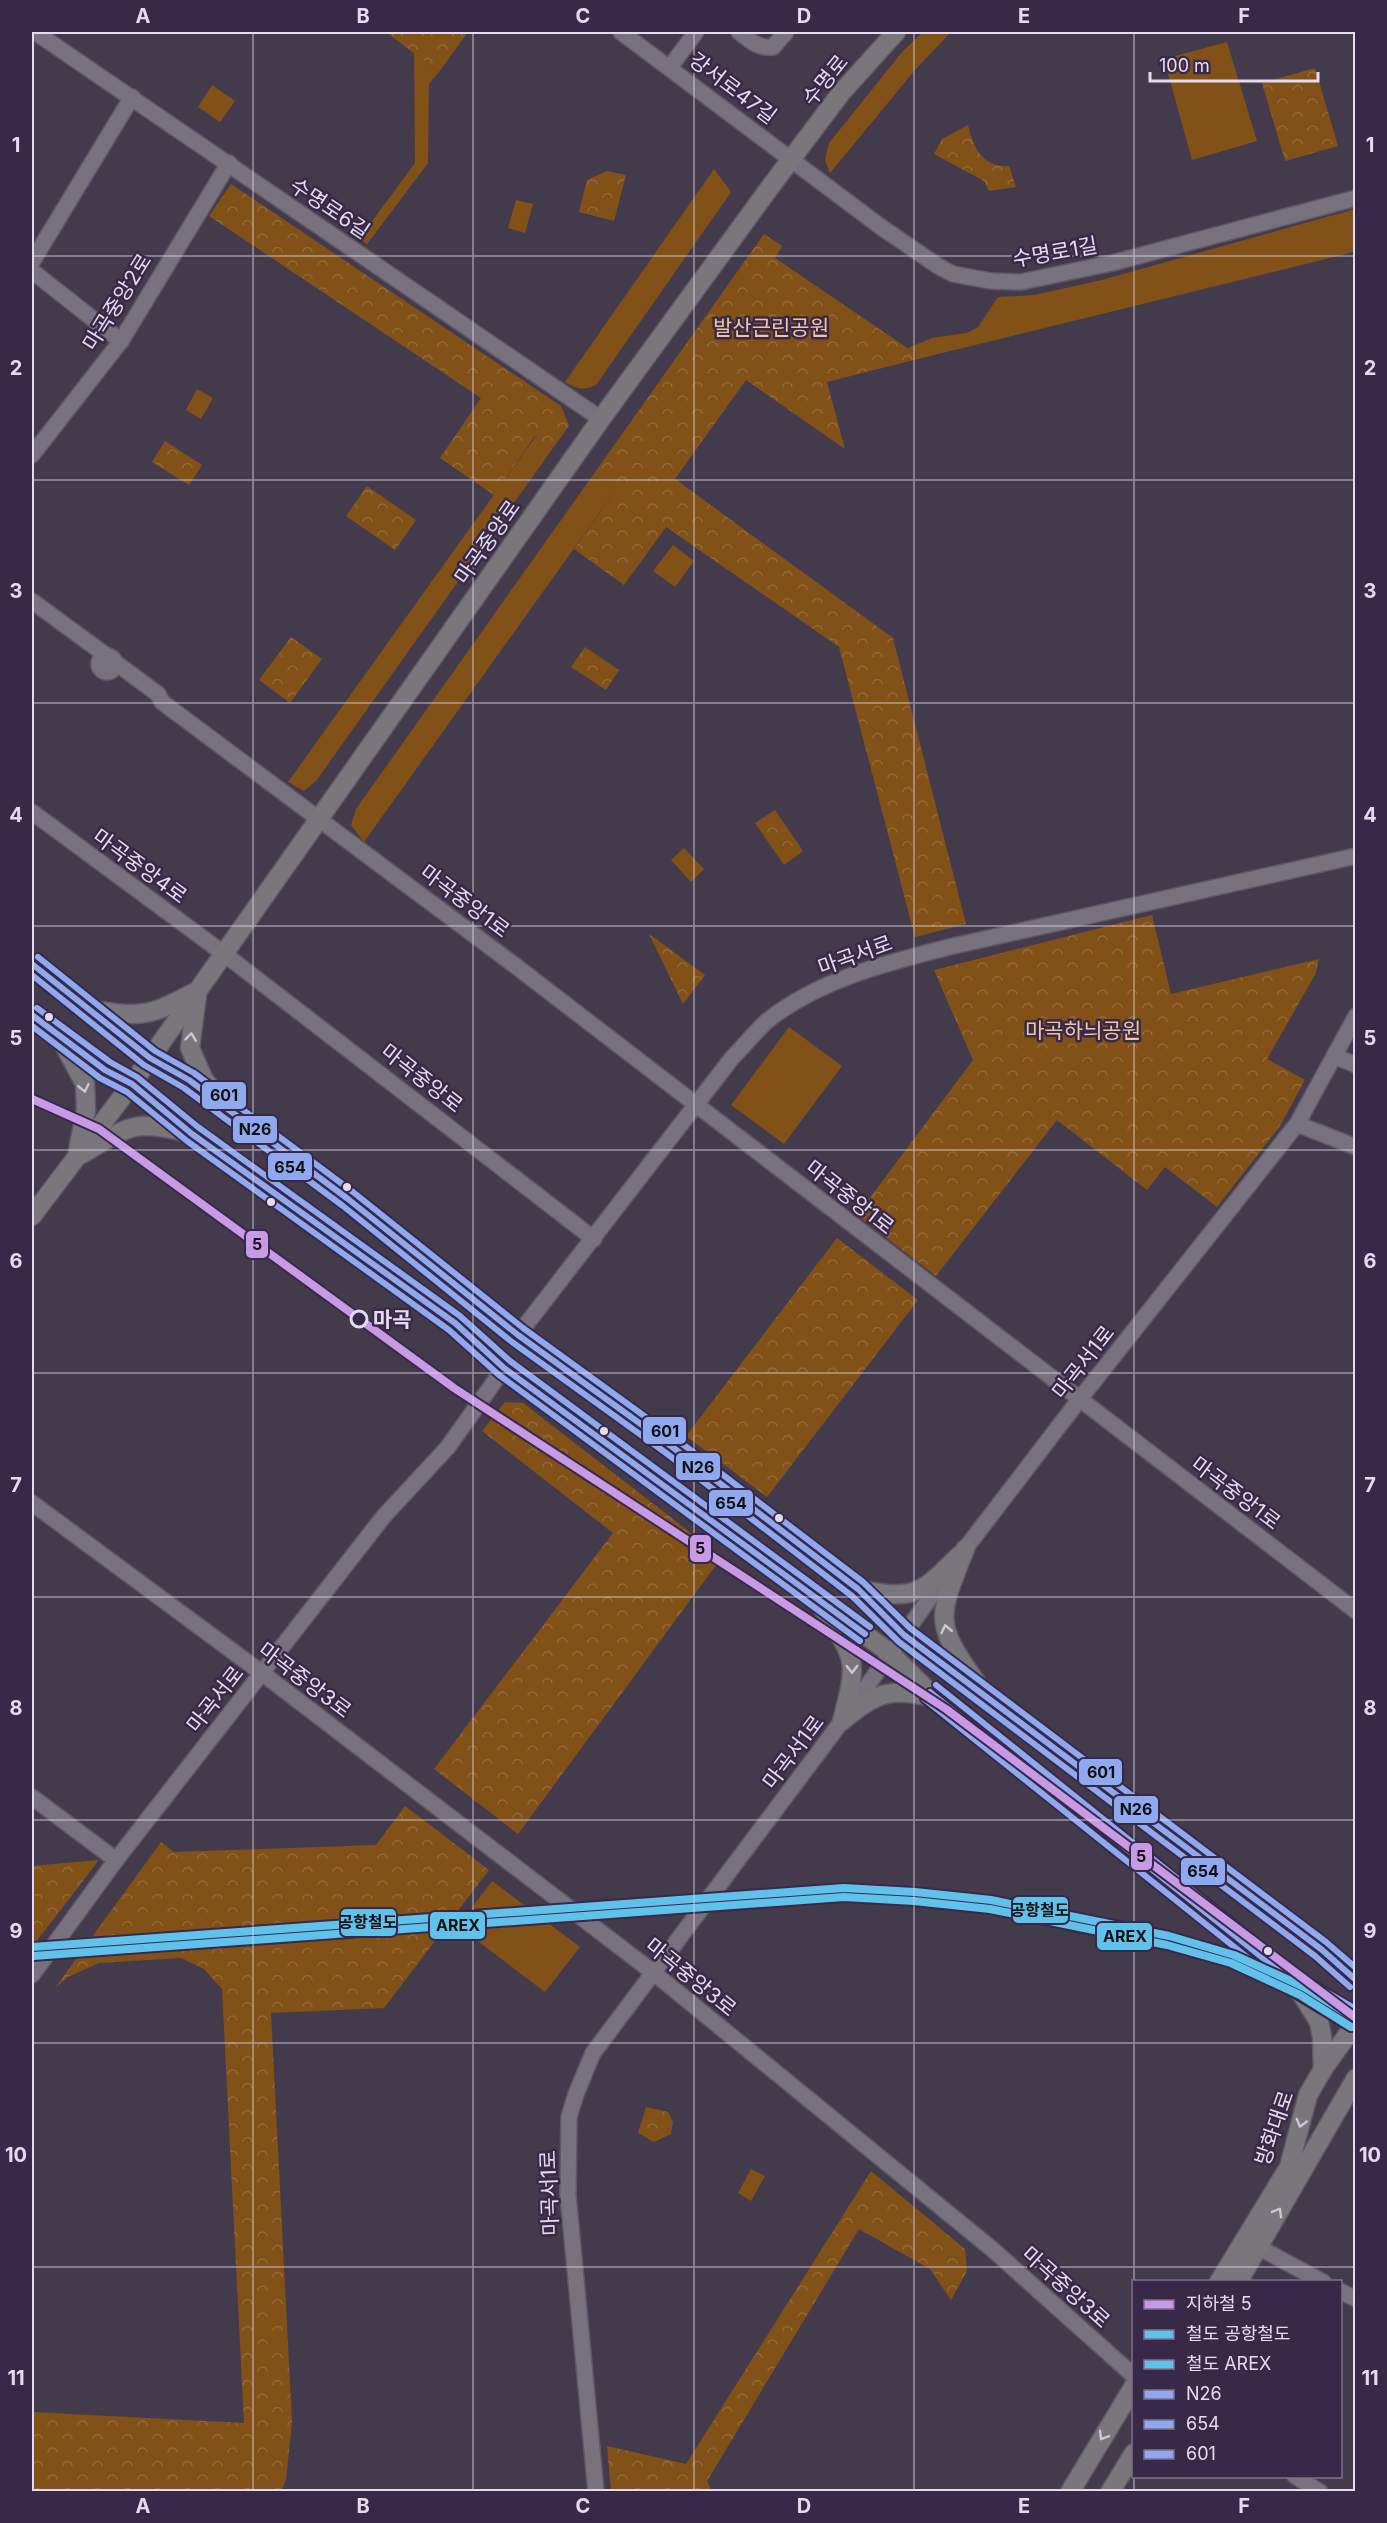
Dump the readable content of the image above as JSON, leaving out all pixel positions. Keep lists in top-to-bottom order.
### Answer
{
  "streets": {
    "main road": ["수명로", "마곡중앙로", "방화대로"],
    "street": [
      "강서로47길",
      "수명로6길",
      "수명로1길",
      "마곡중앙2로",
      "마곡중앙4로",
      "마곡중앙1로",
      "마곡서로",
      "마곡서1로",
      "마곡중앙3로"
    ]
  },
  "crossings": [
    ["수명로", "강서로47길"],
    ["수명로", "수명로1길"],
    ["수명로", "마곡중앙로"],
    ["강서로47길", "수명로1길"],
    ["강서로47길", "마곡중앙로"],
    ["수명로6길", "마곡중앙2로"],
    ["수명로6길", "마곡중앙로"],
    ["수명로1길", "마곡중앙로"],
    ["마곡중앙로", "마곡중앙4로"],
    ["마곡중앙로", "마곡중앙1로"],
    ["마곡중앙로", "마곡서로"],
    ["마곡중앙1로", "마곡서로"],
    ["마곡중앙1로", "마곡서1로"],
    ["마곡서로", "마곡중앙3로"],
    ["마곡서1로", "마곡중앙3로"]
  ],
  "parks": ["발산근린공원", "마곡하늬공원"],
  "places": ["마곡"],
  "lines": [
    "transit line 601",
    "transit line N26",
    "transit line 654",
    "metro line 5",
    "rail line 공항철도",
    "rail line AREX"
  ],
  "legend": [
    "지하철 5",
    "철도 공항철도",
    "철도 AREX",
    "N26",
    "654",
    "601"
  ],
  "scale_bar": "100 m",
  "grid": {
    "columns": [
      "A",
      "B",
      "C",
      "D",
      "E",
      "F"
    ],
    "rows": [
      "1",
      "2",
      "3",
      "4",
      "5",
      "6",
      "7",
      "8",
      "9",
      "10",
      "11"
    ]
  }
}
